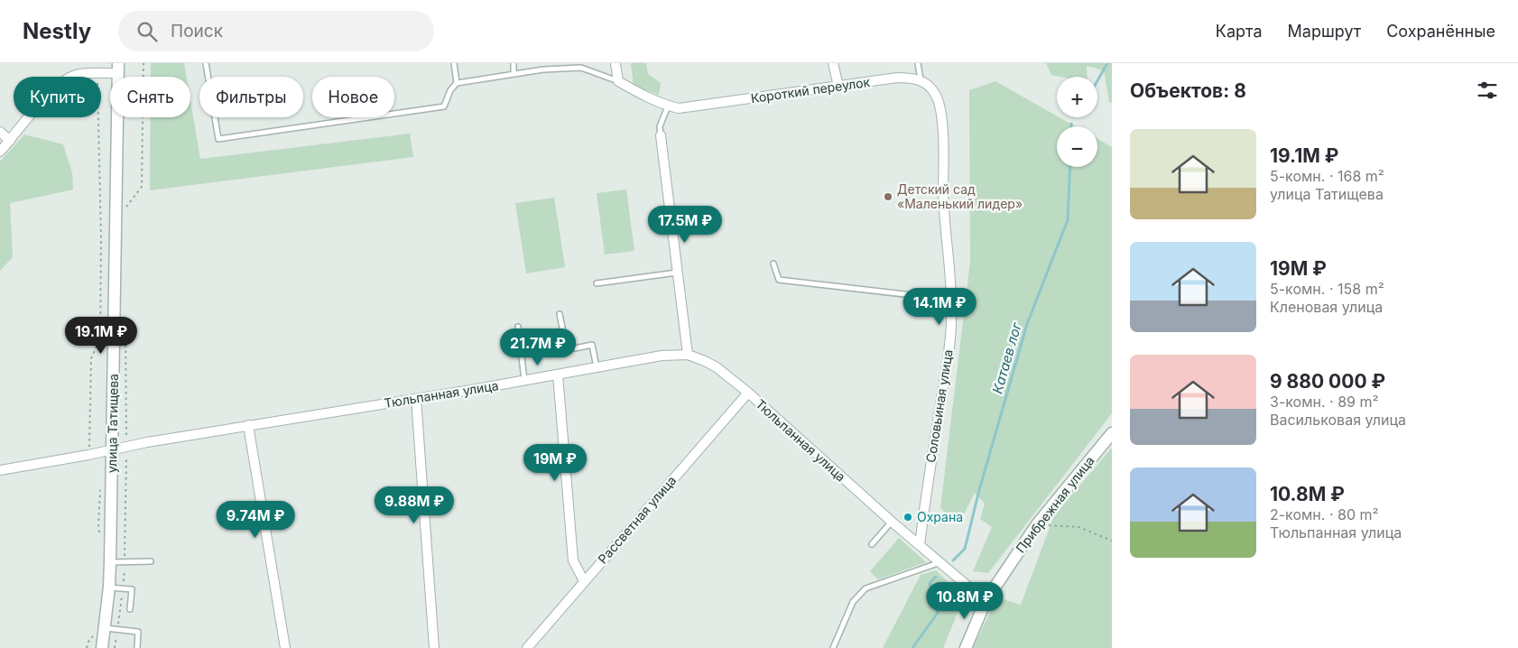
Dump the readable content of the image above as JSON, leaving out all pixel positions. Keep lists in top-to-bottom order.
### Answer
{
  "streets": {
    "street": [
      "Короткий переулок",
      "Тюльпанная улица",
      "Соловьиная улица",
      "улица Татищева",
      "Прибрежная улица",
      "Рассветная улица"
    ]
  },
  "crossings": [
    ["Короткий переулок", "Соловьиная улица"],
    ["Тюльпанная улица", "Соловьиная улица"],
    ["Тюльпанная улица", "улица Татищева"],
    ["Тюльпанная улица", "Прибрежная улица"],
    ["Тюльпанная улица", "Рассветная улица"]
  ],
  "water": ["Катаев лог"],
  "places": ["Детский сад «Маленький лидер»", "Охрана"],
  "page": {
    "header": "Nestly",
    "search": "Поиск",
    "nav": ["Карта", "Маршрут", "Сохранённые"],
    "heading": "Объектов: 8",
    "map_buttons": ["+", "−"],
    "chip": [
      "Купить",
      "Снять",
      "Фильтры",
      "Новое"
    ],
    "list": [
      {
        "name": "19.1M ₽",
        "note": "5-комн. · 168 m² · улица Татищева"
      },
      {
        "name": "19M ₽",
        "note": "5-комн. · 158 m² · Кленовая улица"
      },
      {
        "name": "9 880 000 ₽",
        "note": "3-комн. · 89 m² · Васильковая улица"
      },
      {
        "name": "10.8M ₽",
        "note": "2-комн. · 80 m² · Тюльпанная улица"
      }
    ],
    "price": [
      "17.5M ₽",
      "14.1M ₽",
      "19.1M ₽",
      "21.7M ₽",
      "19M ₽",
      "9.88M ₽",
      "9.74M ₽",
      "10.8M ₽"
    ]
  }
}
